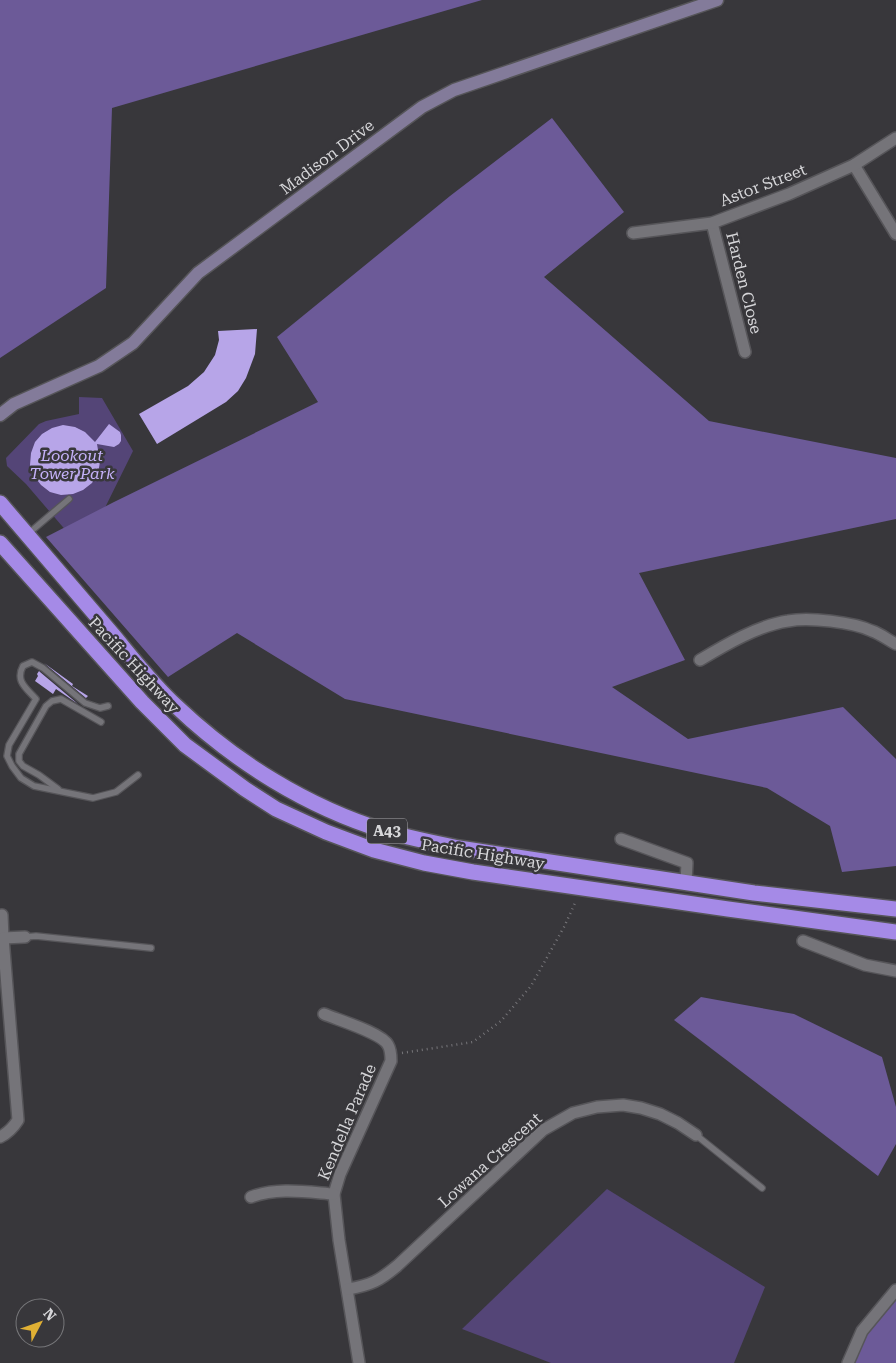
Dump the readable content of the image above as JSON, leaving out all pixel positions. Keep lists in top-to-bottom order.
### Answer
{
  "streets": {
    "highway": ["Pacific Highway", "A43"],
    "main road": ["Madison Drive"],
    "street": [
      "Astor Street",
      "Harden Close",
      "Kendella Parade",
      "Lowana Crescent"
    ]
  },
  "crossings": [
    ["Astor Street", "Harden Close"],
    ["Kendella Parade", "Lowana Crescent"]
  ],
  "parks": ["Lookout Tower Park"],
  "north": "top right"
}
